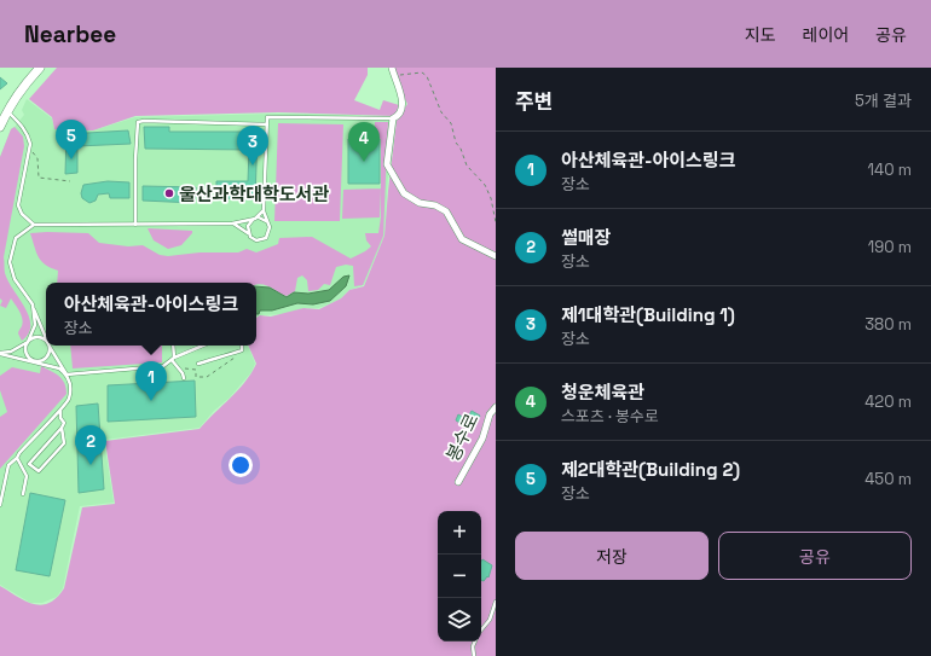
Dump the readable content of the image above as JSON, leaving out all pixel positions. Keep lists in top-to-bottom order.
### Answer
{
  "streets": {
    "street": ["봉수로"]
  },
  "places": ["울산과학대학도서관"],
  "page": {
    "header": "Nearbee",
    "nav": ["지도", "레이어", "공유"],
    "heading": ["주변", "5개 결과"],
    "pins": [
      "5",
      "4",
      "3",
      "1",
      "2"
    ],
    "list": [
      {
        "mark": "1",
        "name": "아산체육관-아이스링크",
        "note": "장소",
        "value": "140 m"
      },
      {
        "mark": "2",
        "name": "썰매장",
        "note": "장소",
        "value": "190 m"
      },
      {
        "mark": "3",
        "name": "제1대학관(Building 1)",
        "note": "장소",
        "value": "380 m"
      },
      {
        "mark": "4",
        "name": "청운체육관",
        "note": "스포츠 · 봉수로",
        "value": "420 m"
      },
      {
        "mark": "5",
        "name": "제2대학관(Building 2)",
        "note": "장소",
        "value": "450 m"
      }
    ],
    "popup": ["아산체육관-아이스링크", "장소"],
    "map_buttons": ["+", "−"],
    "buttons": ["저장", "공유"]
  }
}
